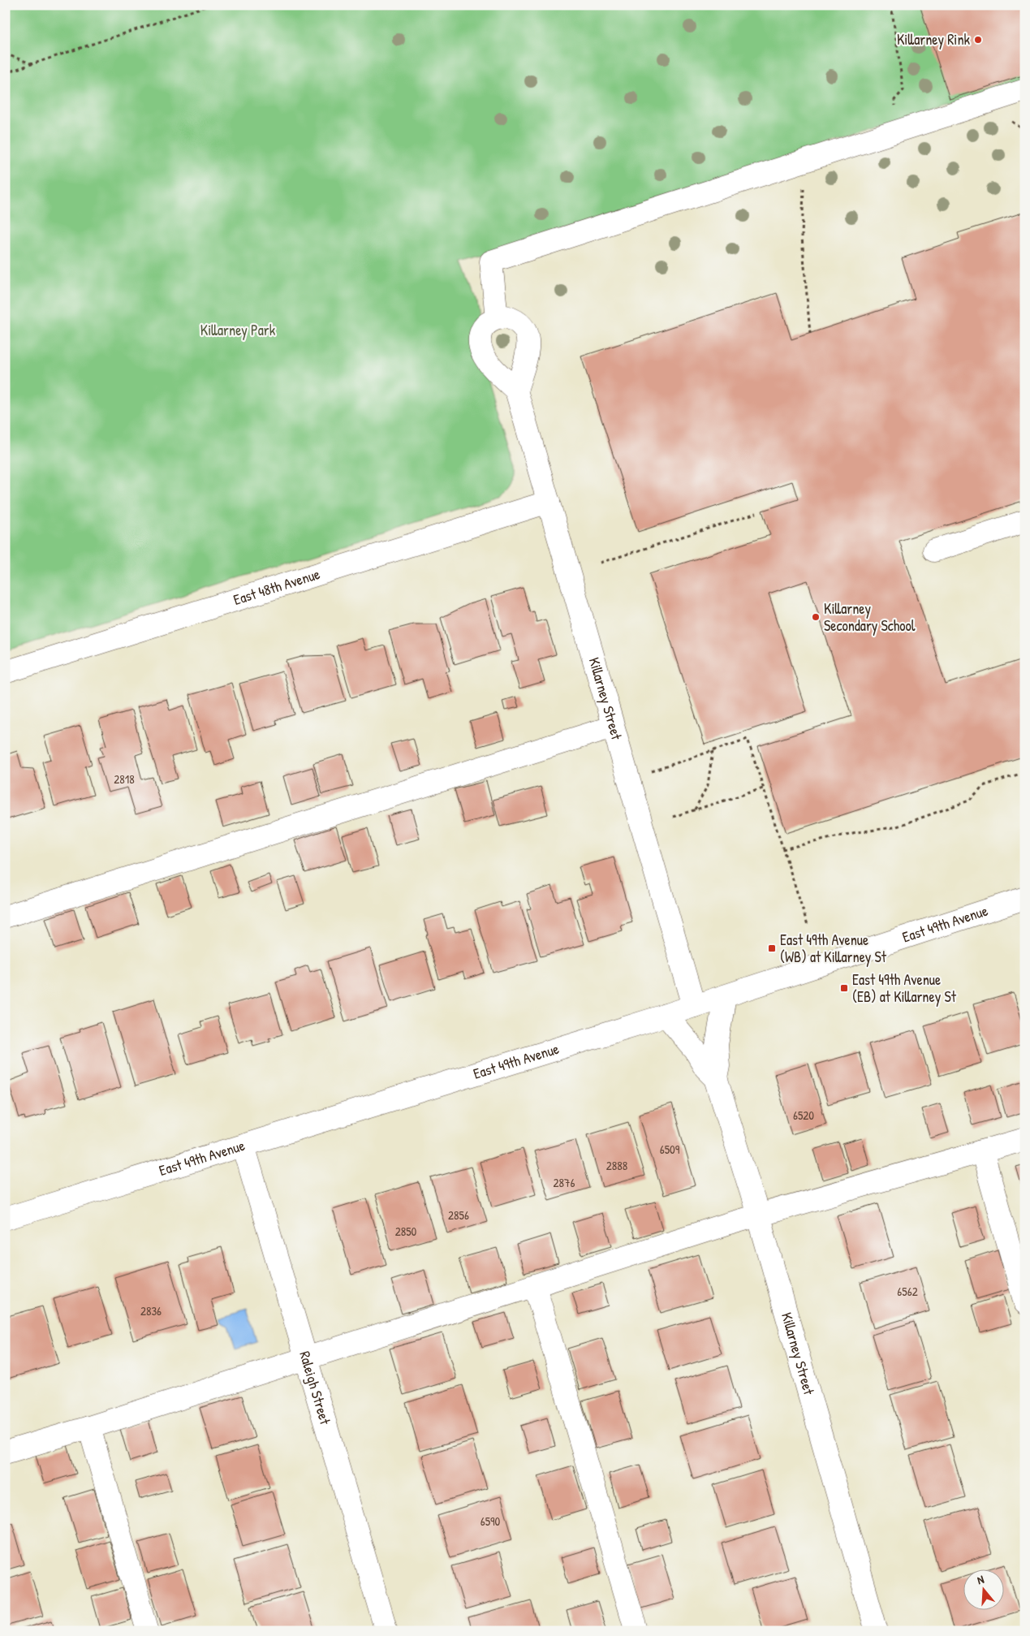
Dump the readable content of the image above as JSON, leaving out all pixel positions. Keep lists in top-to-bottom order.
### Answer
{
  "streets": {
    "street": [
      "East 48th Avenue",
      "Killarney Street",
      "East 49th Avenue",
      "Raleigh Street"
    ]
  },
  "crossings": [
    ["East 48th Avenue", "Killarney Street"],
    ["Killarney Street", "East 49th Avenue"],
    ["East 49th Avenue", "Raleigh Street"]
  ],
  "parks": ["Killarney Park"],
  "places": {
    "other": ["Killarney Rink", "Killarney Secondary School"],
    "transit": ["East 49th Avenue (WB) at Killarney St", "East 49th Avenue (EB) at Killarney St"]
  },
  "house_numbers": [
    "2818",
    "6520",
    "6509",
    "2888",
    "2876",
    "2856",
    "2850",
    "6562",
    "2836",
    "6590"
  ],
  "north": "top"
}
